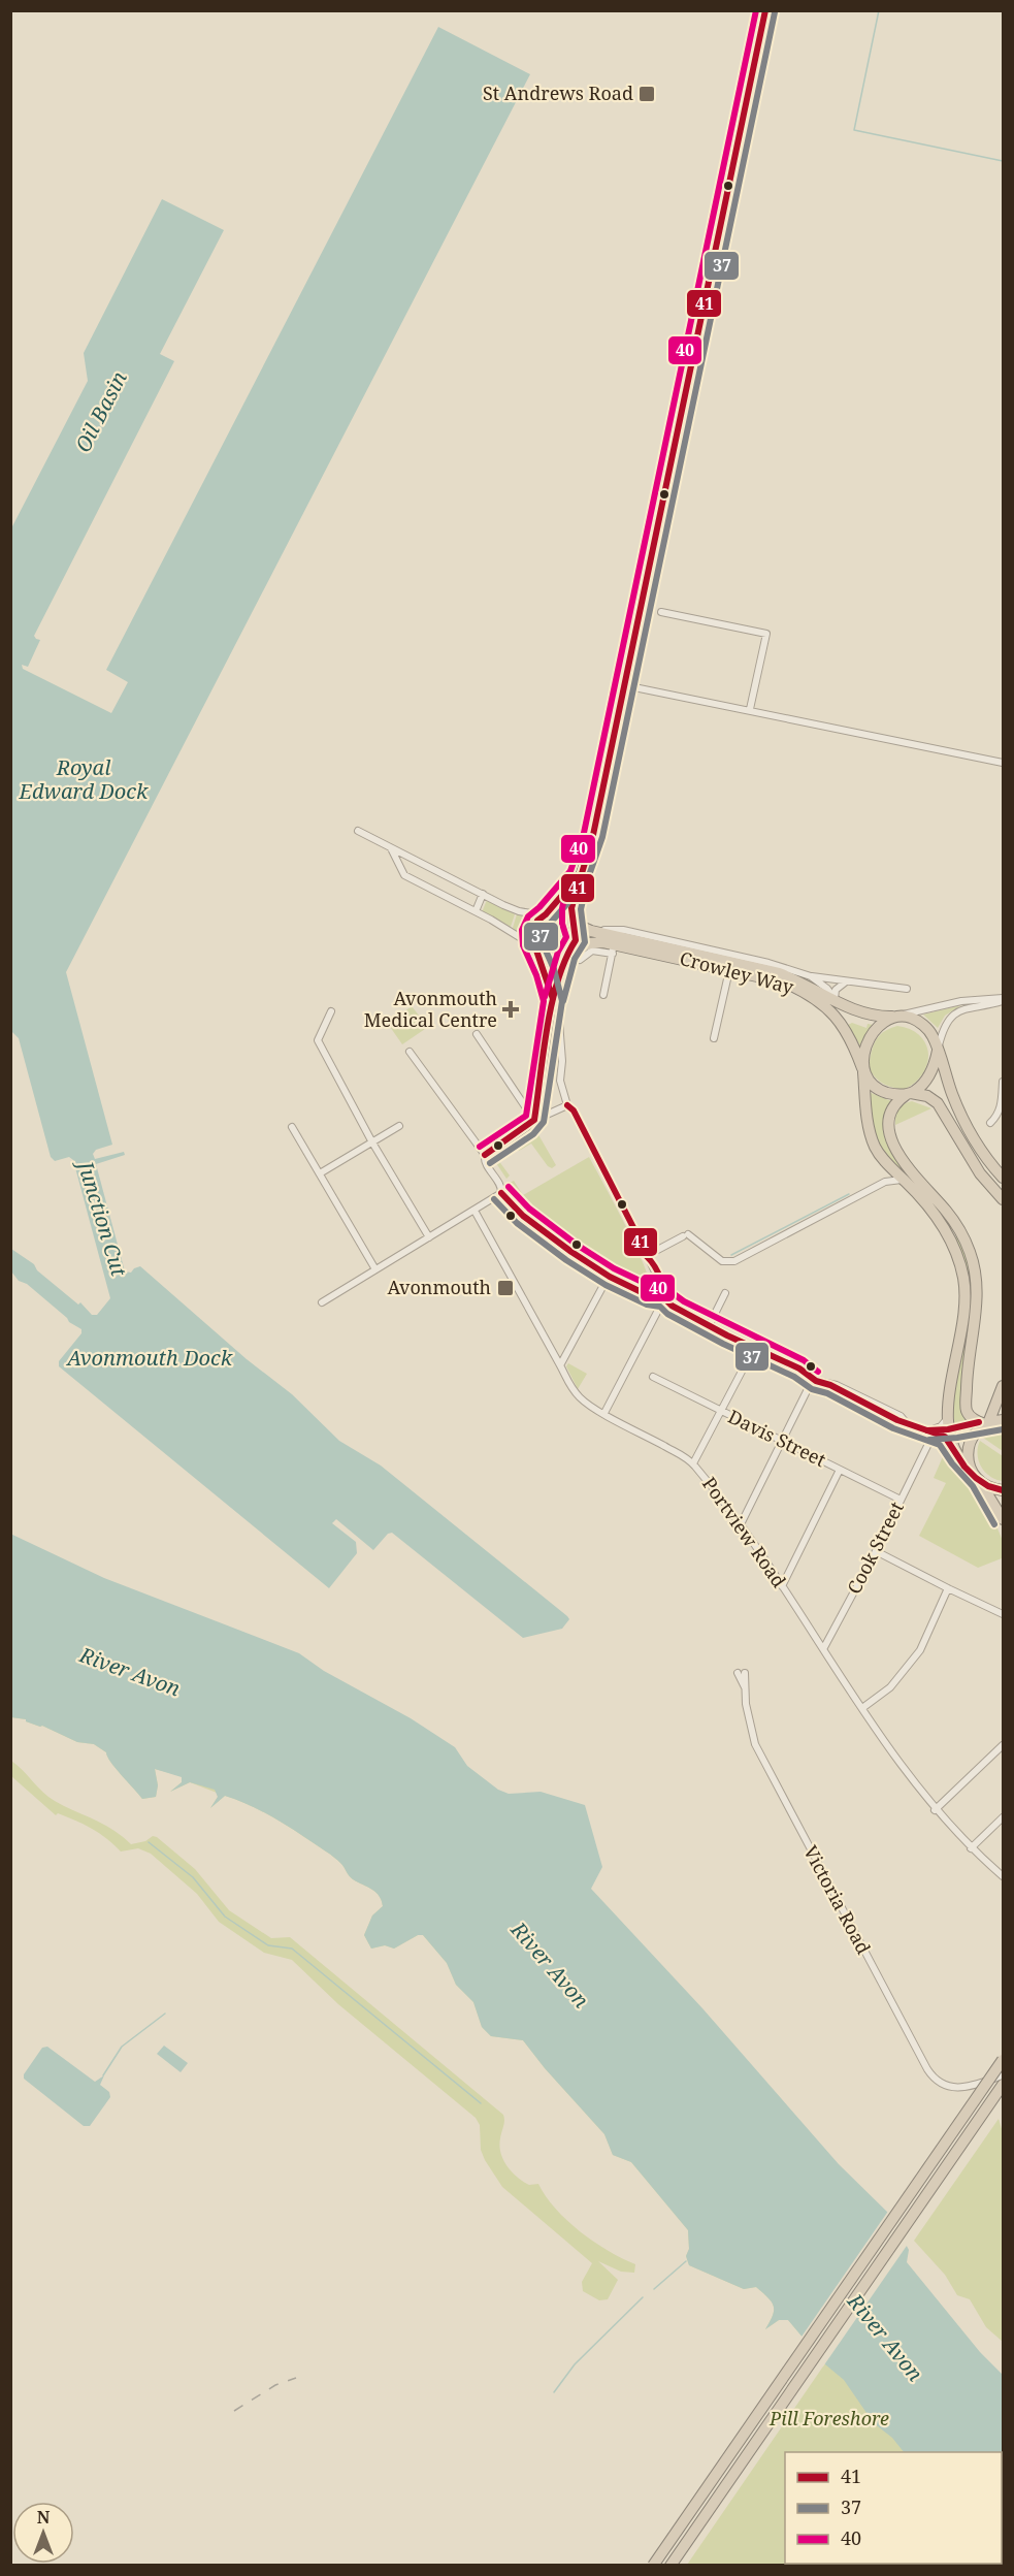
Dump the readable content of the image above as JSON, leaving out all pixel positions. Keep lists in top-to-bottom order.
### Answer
{
  "streets": {
    "highway": ["Crowley Way"],
    "street": [
      "Davis Street",
      "Portview Road",
      "Cook Street",
      "Victoria Road"
    ]
  },
  "crossings": [
    ["Davis Street", "Cook Street"],
    ["Portview Road", "Cook Street"]
  ],
  "water": [
    "Oil Basin",
    "Royal Edward Dock",
    "Junction Cut",
    "Avonmouth Dock",
    "River Avon"
  ],
  "parks": ["Pill Foreshore"],
  "places": {
    "transit": ["St Andrews Road", "Avonmouth"],
    "health": ["Avonmouth Medical Centre"]
  },
  "lines": ["transit line 41", "transit line 40", "transit line 37"],
  "legend": ["41", "37", "40"],
  "north": "top"
}
